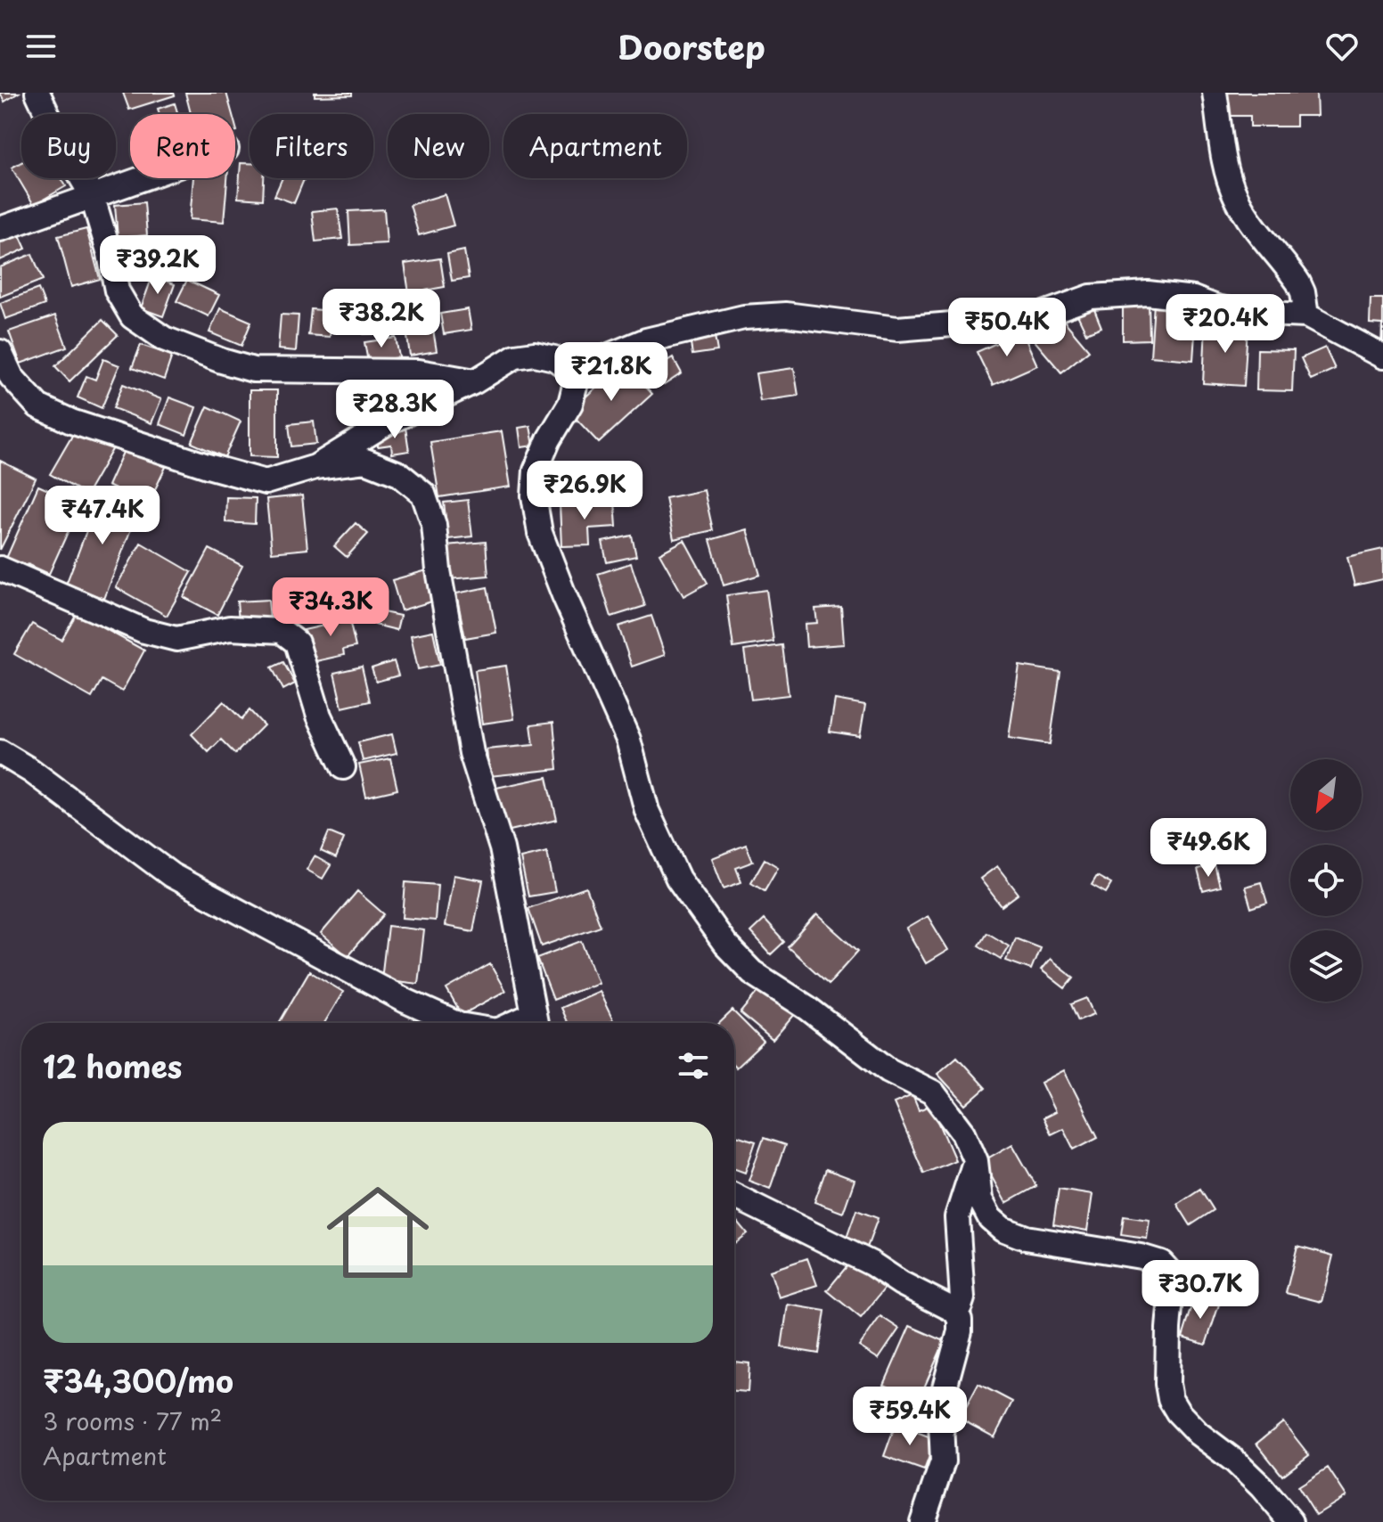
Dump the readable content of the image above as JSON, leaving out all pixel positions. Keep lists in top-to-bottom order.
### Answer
{
  "north": "bottom left",
  "page": {
    "header": "Doorstep",
    "chip": [
      "Buy",
      "Rent",
      "Filters",
      "New",
      "Apartment"
    ],
    "price": [
      "₹39.2K",
      "₹38.2K",
      "₹20.4K",
      "₹50.4K",
      "₹21.8K",
      "₹28.3K",
      "₹26.9K",
      "₹47.4K",
      "₹34.3K",
      "₹49.6K",
      "₹30.7K",
      "₹59.4K"
    ],
    "heading": "12 homes",
    "list": [
      {
        "name": "₹34,300/mo",
        "note": "3 rooms · 77 m² · Apartment"
      }
    ]
  }
}
